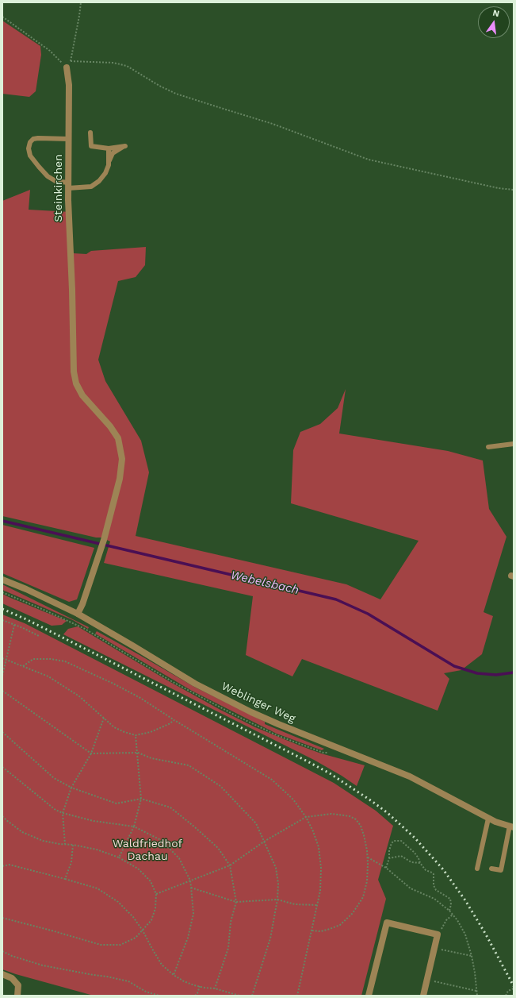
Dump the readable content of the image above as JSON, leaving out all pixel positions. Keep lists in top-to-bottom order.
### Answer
{
  "streets": {
    "street": ["Steinkirchen", "Weblinger Weg"]
  },
  "crossings": [
    ["Steinkirchen", "Weblinger Weg"]
  ],
  "water": ["Webelsbach"],
  "parks": ["Waldfriedhof Dachau"],
  "north": "top"
}
